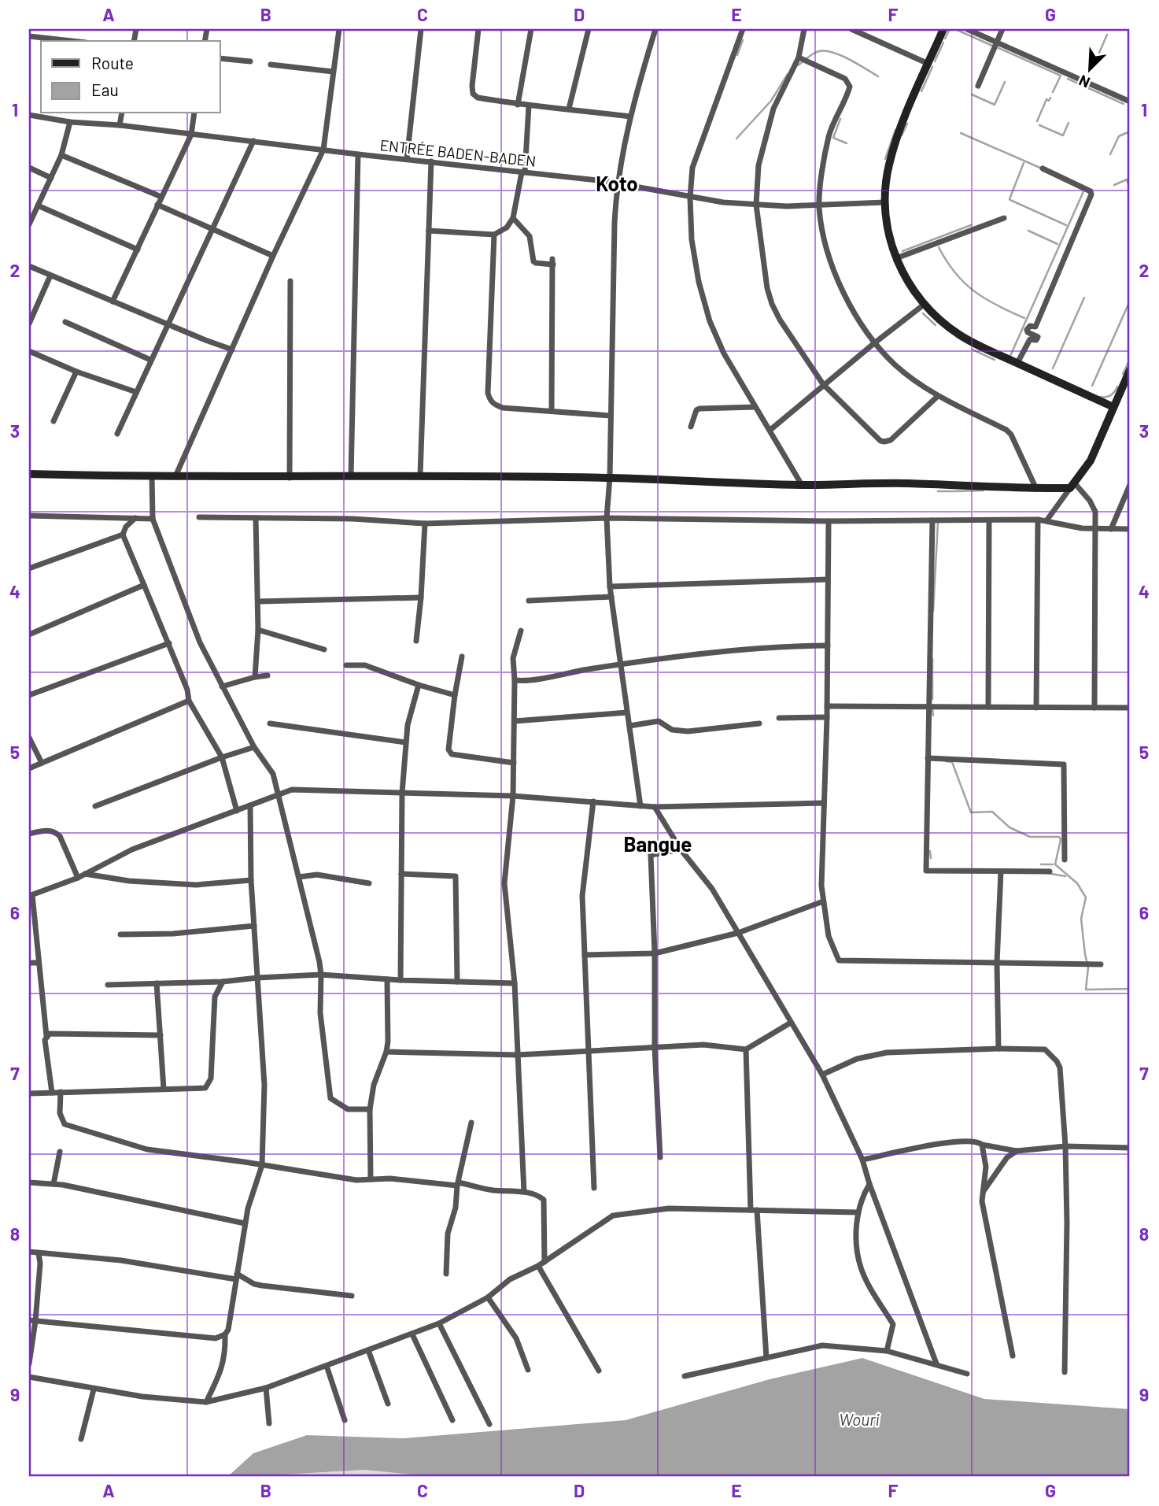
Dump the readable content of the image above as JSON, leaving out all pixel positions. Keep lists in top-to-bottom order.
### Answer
{
  "streets": {
    "street": ["ENTRÉE BADEN-BADEN"]
  },
  "districts": ["Koto", "Bangue"],
  "water": ["Wouri"],
  "legend": ["Route", "Eau"],
  "north": "bottom left",
  "grid": {
    "columns": [
      "A",
      "B",
      "C",
      "D",
      "E",
      "F",
      "G"
    ],
    "rows": [
      "1",
      "2",
      "3",
      "4",
      "5",
      "6",
      "7",
      "8",
      "9"
    ]
  }
}
